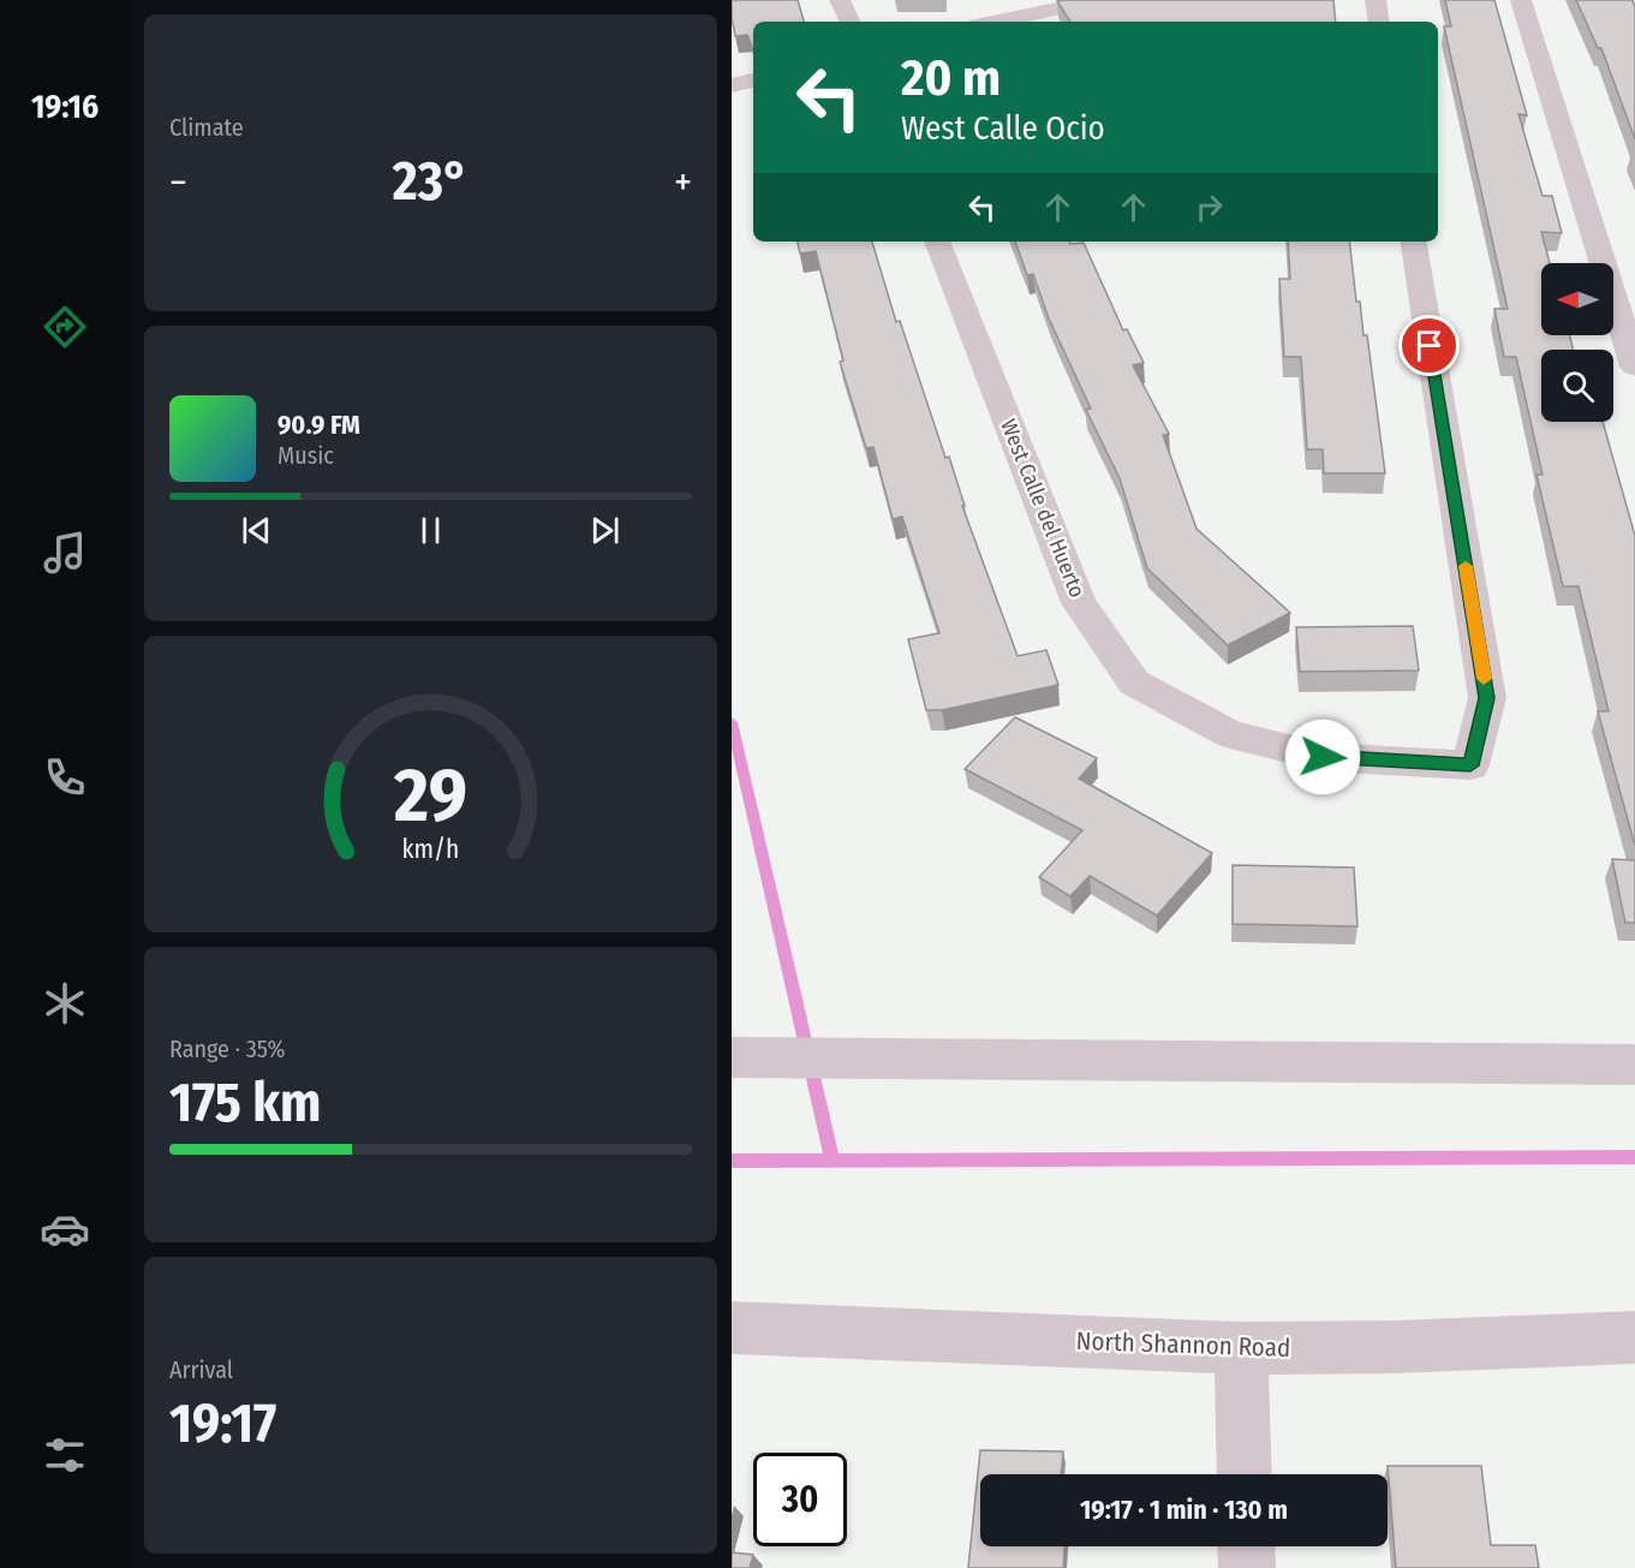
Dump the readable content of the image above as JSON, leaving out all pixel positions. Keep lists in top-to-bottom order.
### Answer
{
  "streets": {
    "street": ["West Calle del Huerto", "North Shannon Road"]
  },
  "north": "left",
  "page": {
    "tabs": "19:16",
    "tile": [
      "Climate",
      ["Range · 35%", "175 km"],
      ["Arrival", "19:17"]
    ],
    "turn": ["20 m", "West Calle Ocio"],
    "heat": ["−", "23°", "+"],
    "song": ["90.9 FM", "Music"],
    "limit": "30",
    "trip": "19:17 · 1 min · 130 m",
    "gauge": ["29", "km/h"]
  }
}
